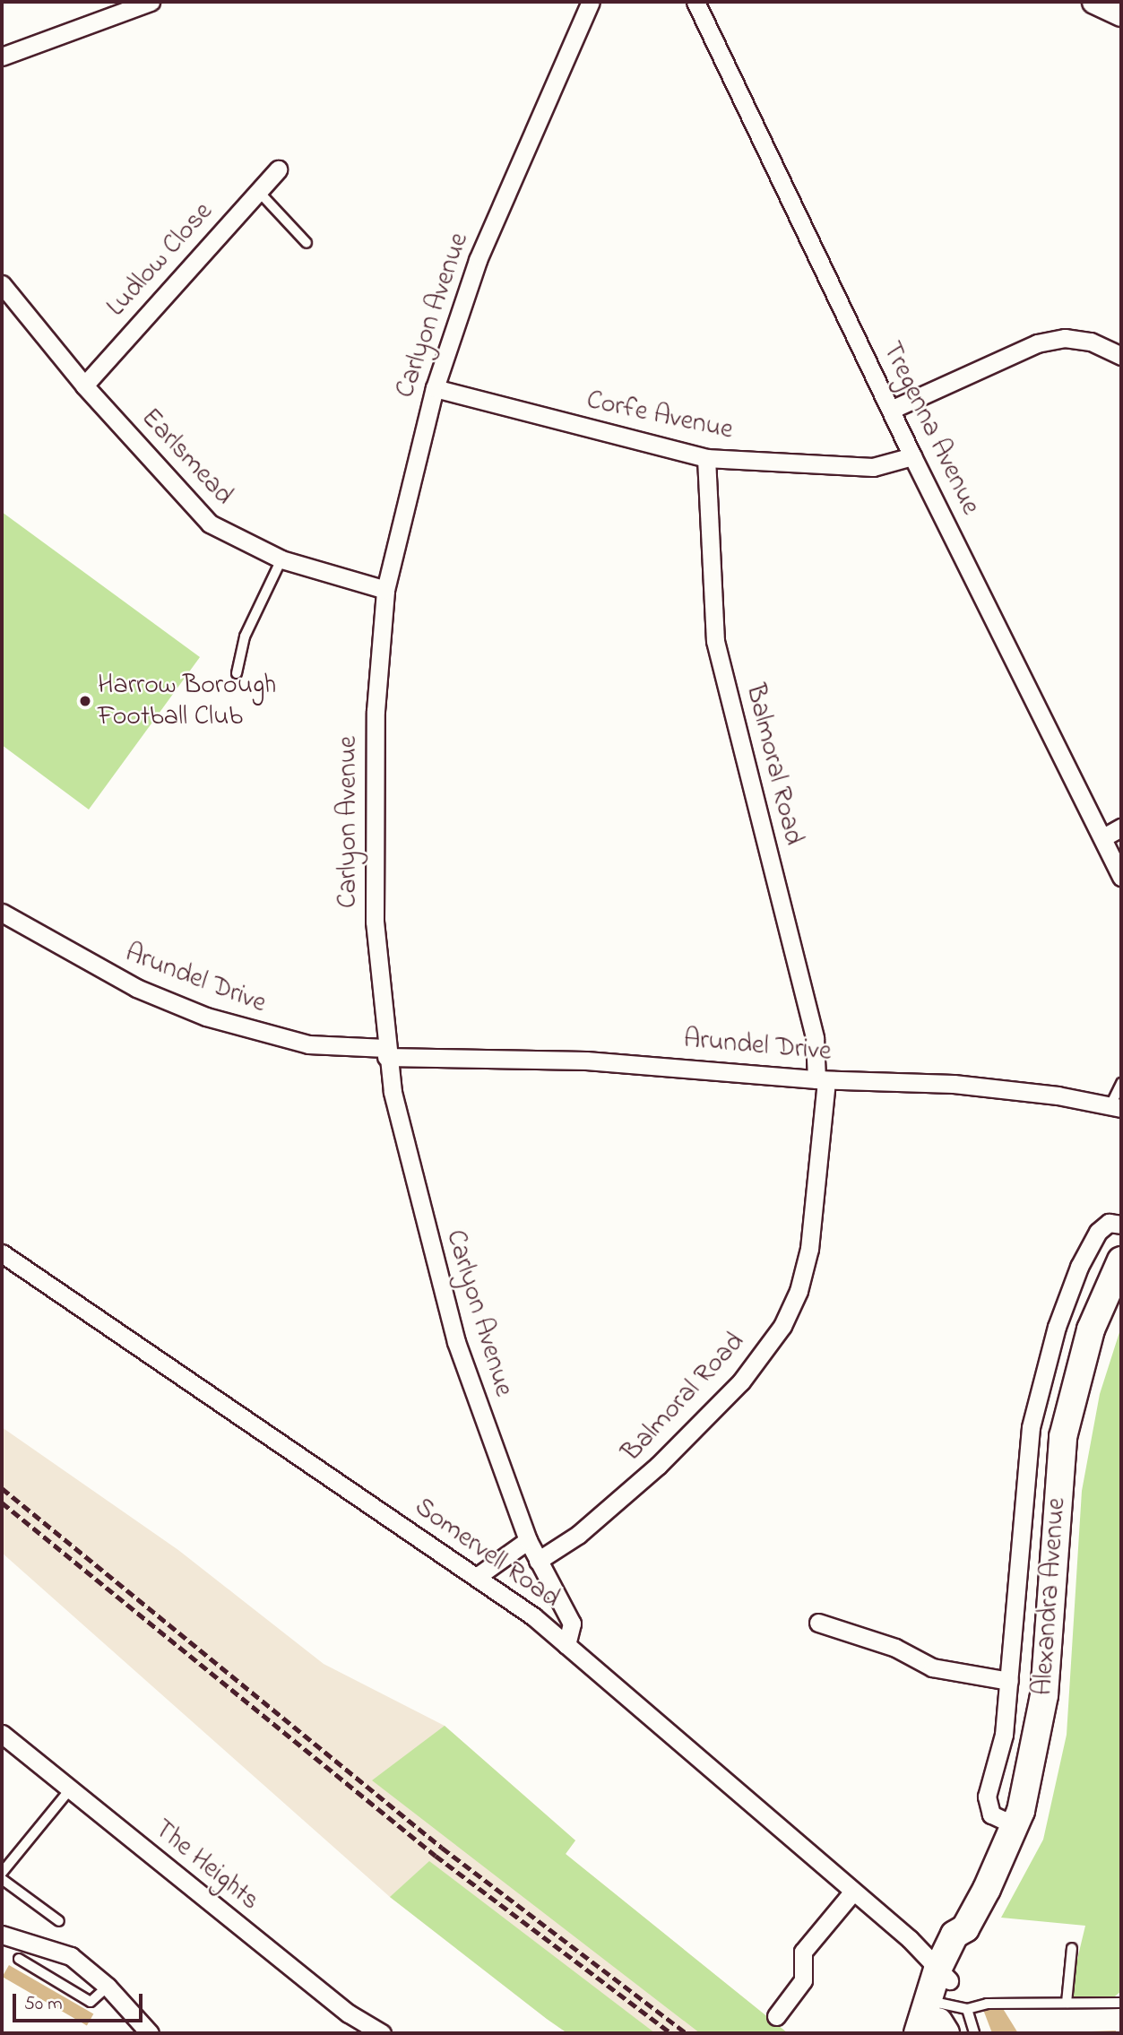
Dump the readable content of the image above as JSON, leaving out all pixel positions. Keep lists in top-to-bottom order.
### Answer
{
  "streets": {
    "main road": ["Alexandra Avenue"],
    "street": [
      "Ludlow Close",
      "Carlyon Avenue",
      "Corfe Avenue",
      "Tregenna Avenue",
      "Earlsmead",
      "Balmoral Road",
      "Arundel Drive",
      "Somervell Road",
      "The Heights"
    ]
  },
  "crossings": [
    ["Ludlow Close", "Earlsmead"],
    ["Carlyon Avenue", "Corfe Avenue"],
    ["Carlyon Avenue", "Earlsmead"],
    ["Carlyon Avenue", "Balmoral Road"],
    ["Carlyon Avenue", "Arundel Drive"],
    ["Carlyon Avenue", "Somervell Road"],
    ["Corfe Avenue", "Tregenna Avenue"],
    ["Corfe Avenue", "Balmoral Road"],
    ["Balmoral Road", "Arundel Drive"],
    ["Somervell Road", "Alexandra Avenue"]
  ],
  "places": ["Harrow Borough Football Club"],
  "scale_bar": "50 m"
}
